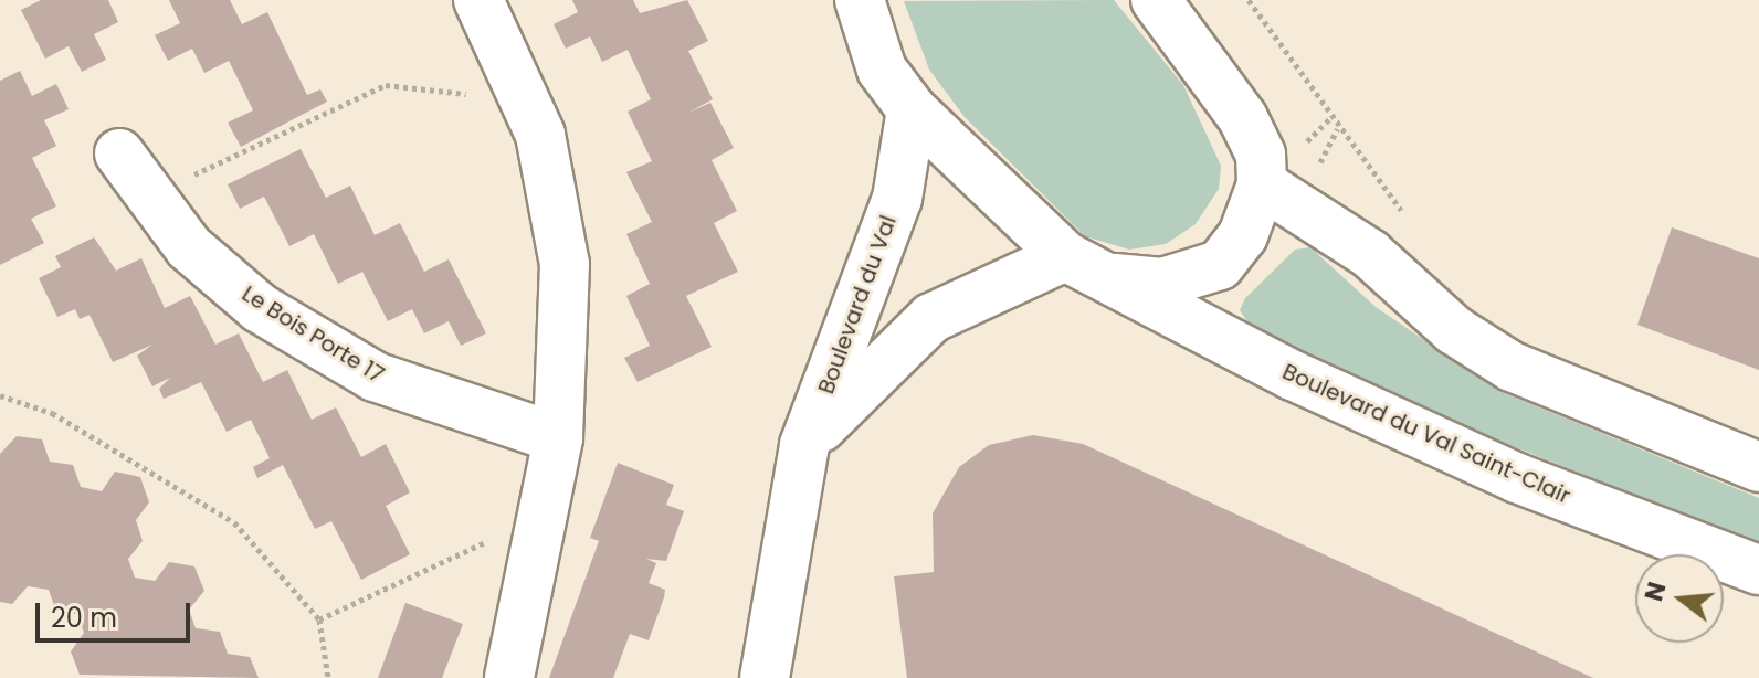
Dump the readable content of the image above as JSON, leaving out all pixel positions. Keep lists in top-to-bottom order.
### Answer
{
  "streets": {
    "street": ["Boulevard du Val", "Le Bois Porte 17", "Boulevard du Val Saint-Clair"]
  },
  "crossings": [
    ["Boulevard du Val", "Boulevard du Val Saint-Clair"]
  ],
  "scale_bar": "20 m",
  "north": "left"
}
